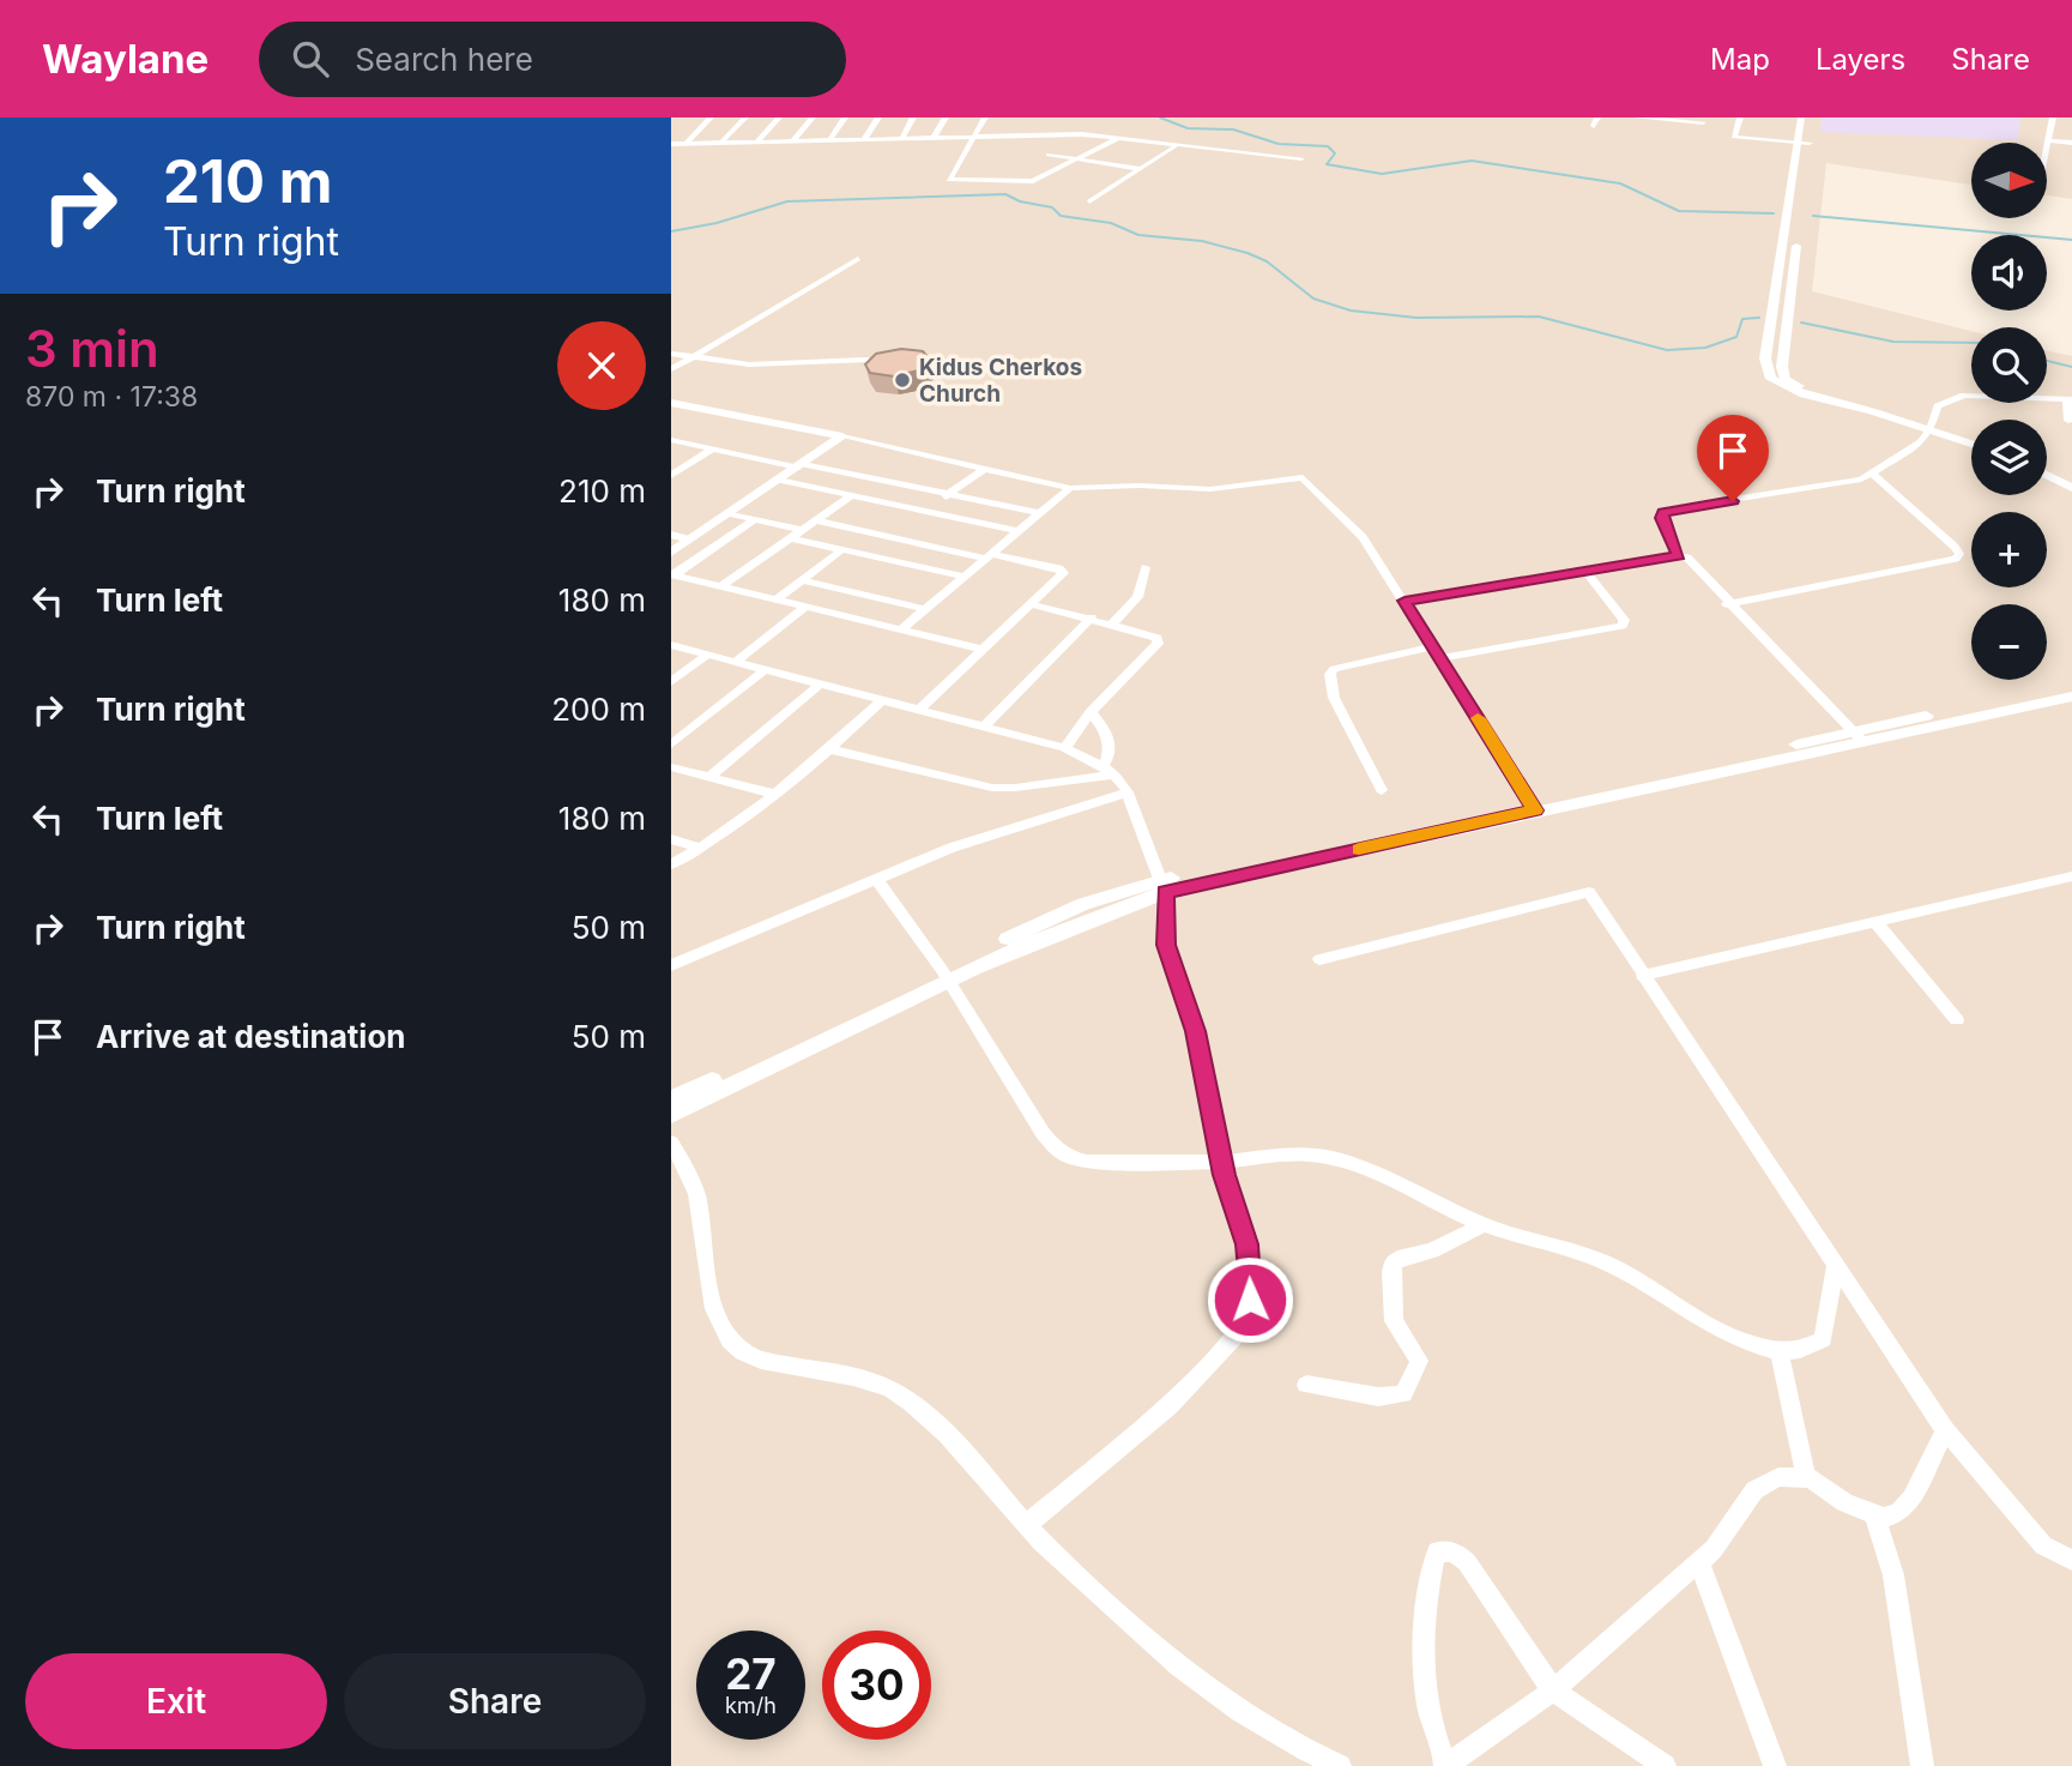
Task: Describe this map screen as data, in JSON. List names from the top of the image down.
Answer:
{
  "places": ["Kidus Cherkos Church"],
  "north": "right",
  "page": {
    "header": "Waylane",
    "search": "Search here",
    "nav": ["Map", "Layers", "Share"],
    "turn": ["210 m", "Turn right"],
    "map_buttons": ["+", "−"],
    "heading": ["3 min", "870 m · 17:38"],
    "list": [
      {
        "name": "Turn right",
        "value": "210 m"
      },
      {
        "name": "Turn left",
        "value": "180 m"
      },
      {
        "name": "Turn right",
        "value": "200 m"
      },
      {
        "name": "Turn left",
        "value": "180 m"
      },
      {
        "name": "Turn right",
        "value": "50 m"
      },
      {
        "name": "Arrive at destination",
        "value": "50 m"
      }
    ],
    "speed": "27 km/h",
    "limit": "30",
    "buttons": ["Exit", "Share"]
  }
}
